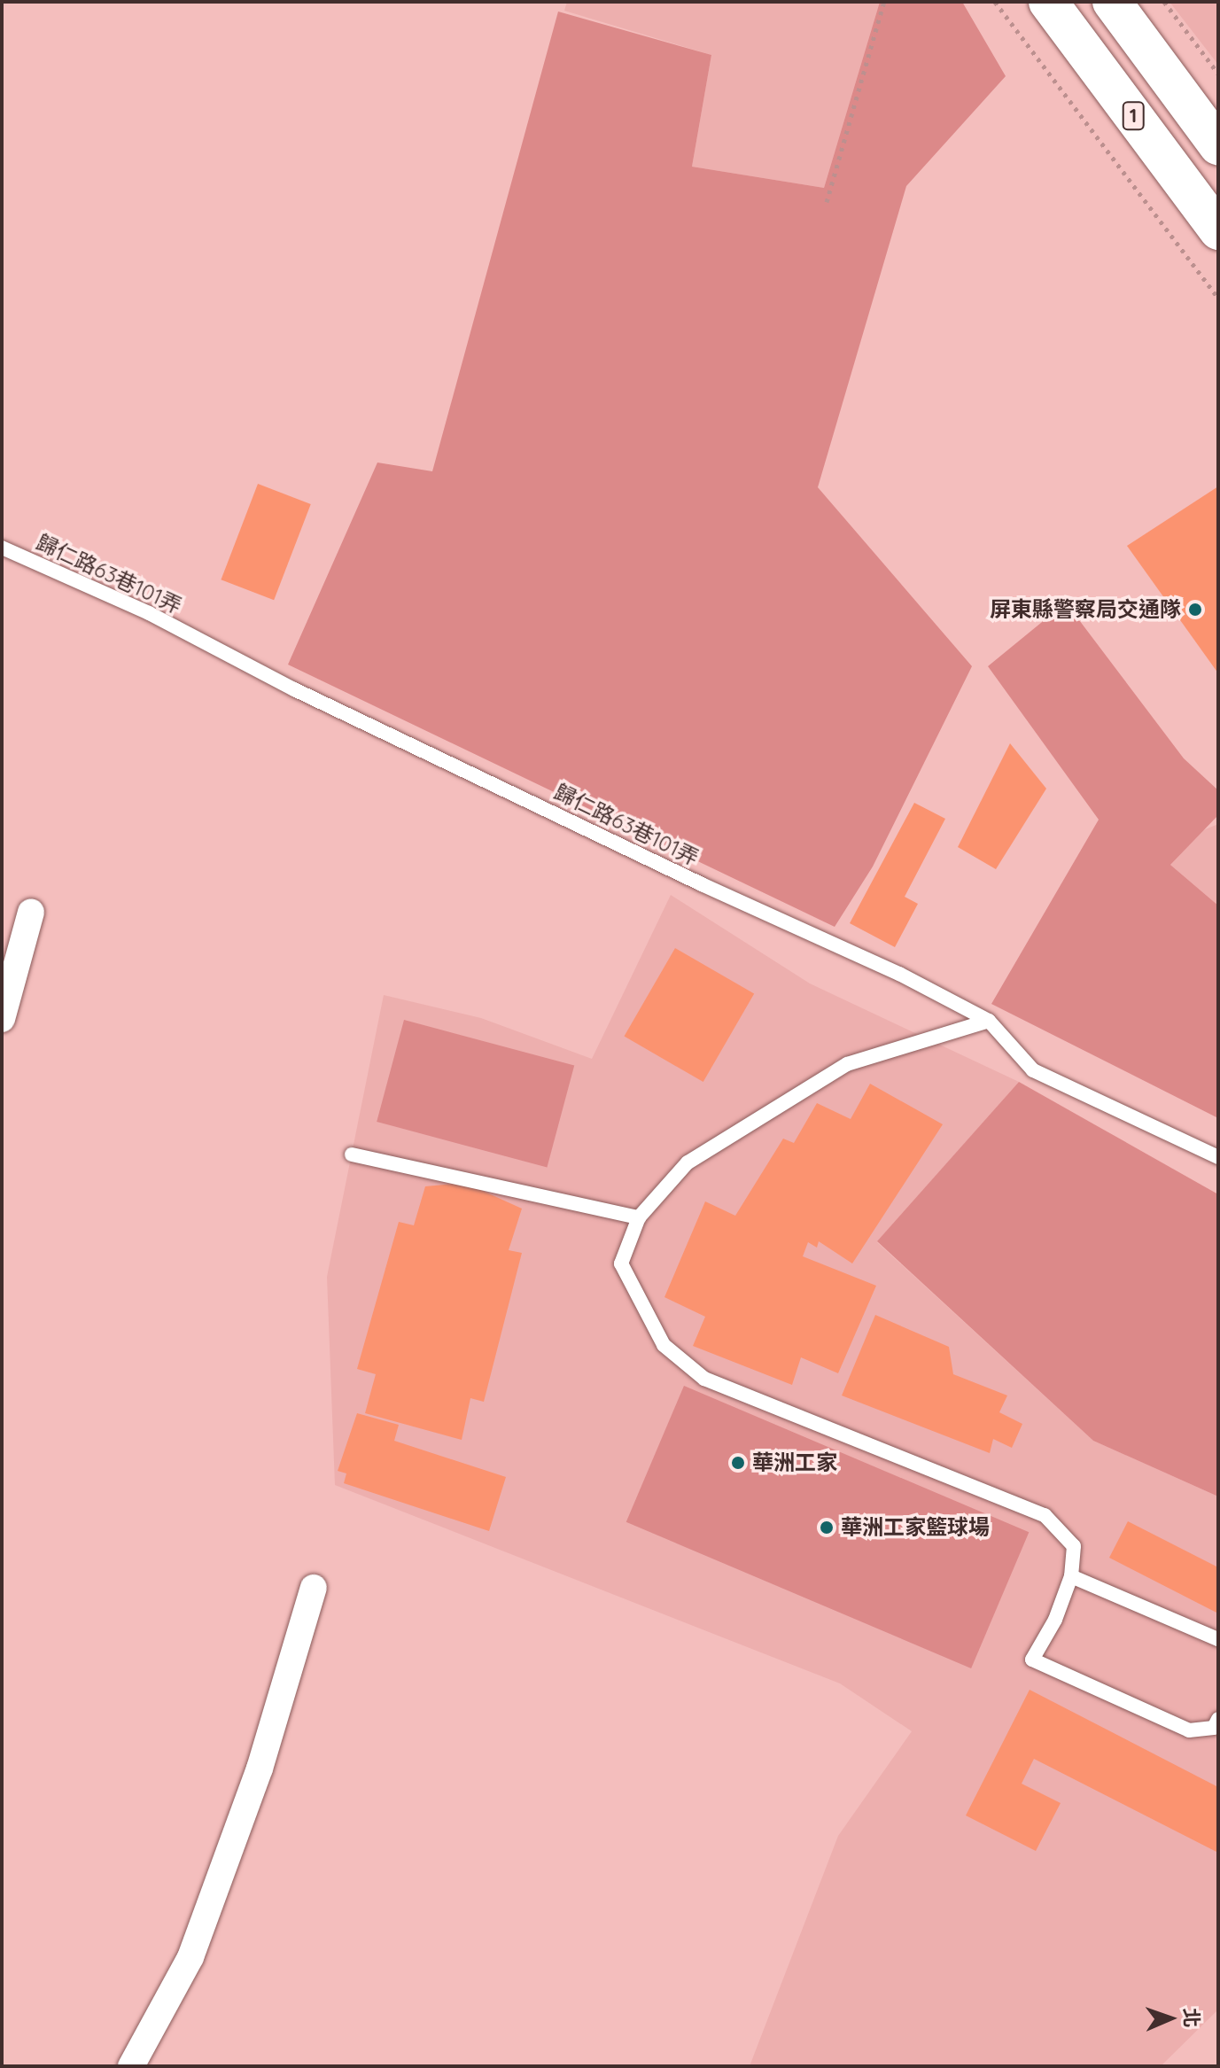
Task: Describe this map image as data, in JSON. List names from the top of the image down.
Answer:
{
  "streets": {
    "main road": ["1"],
    "lane": ["歸仁路63巷101弄"]
  },
  "places": ["屏東縣警察局交通隊", "華洲工家", "華洲工家籃球場"],
  "north": "right"
}
